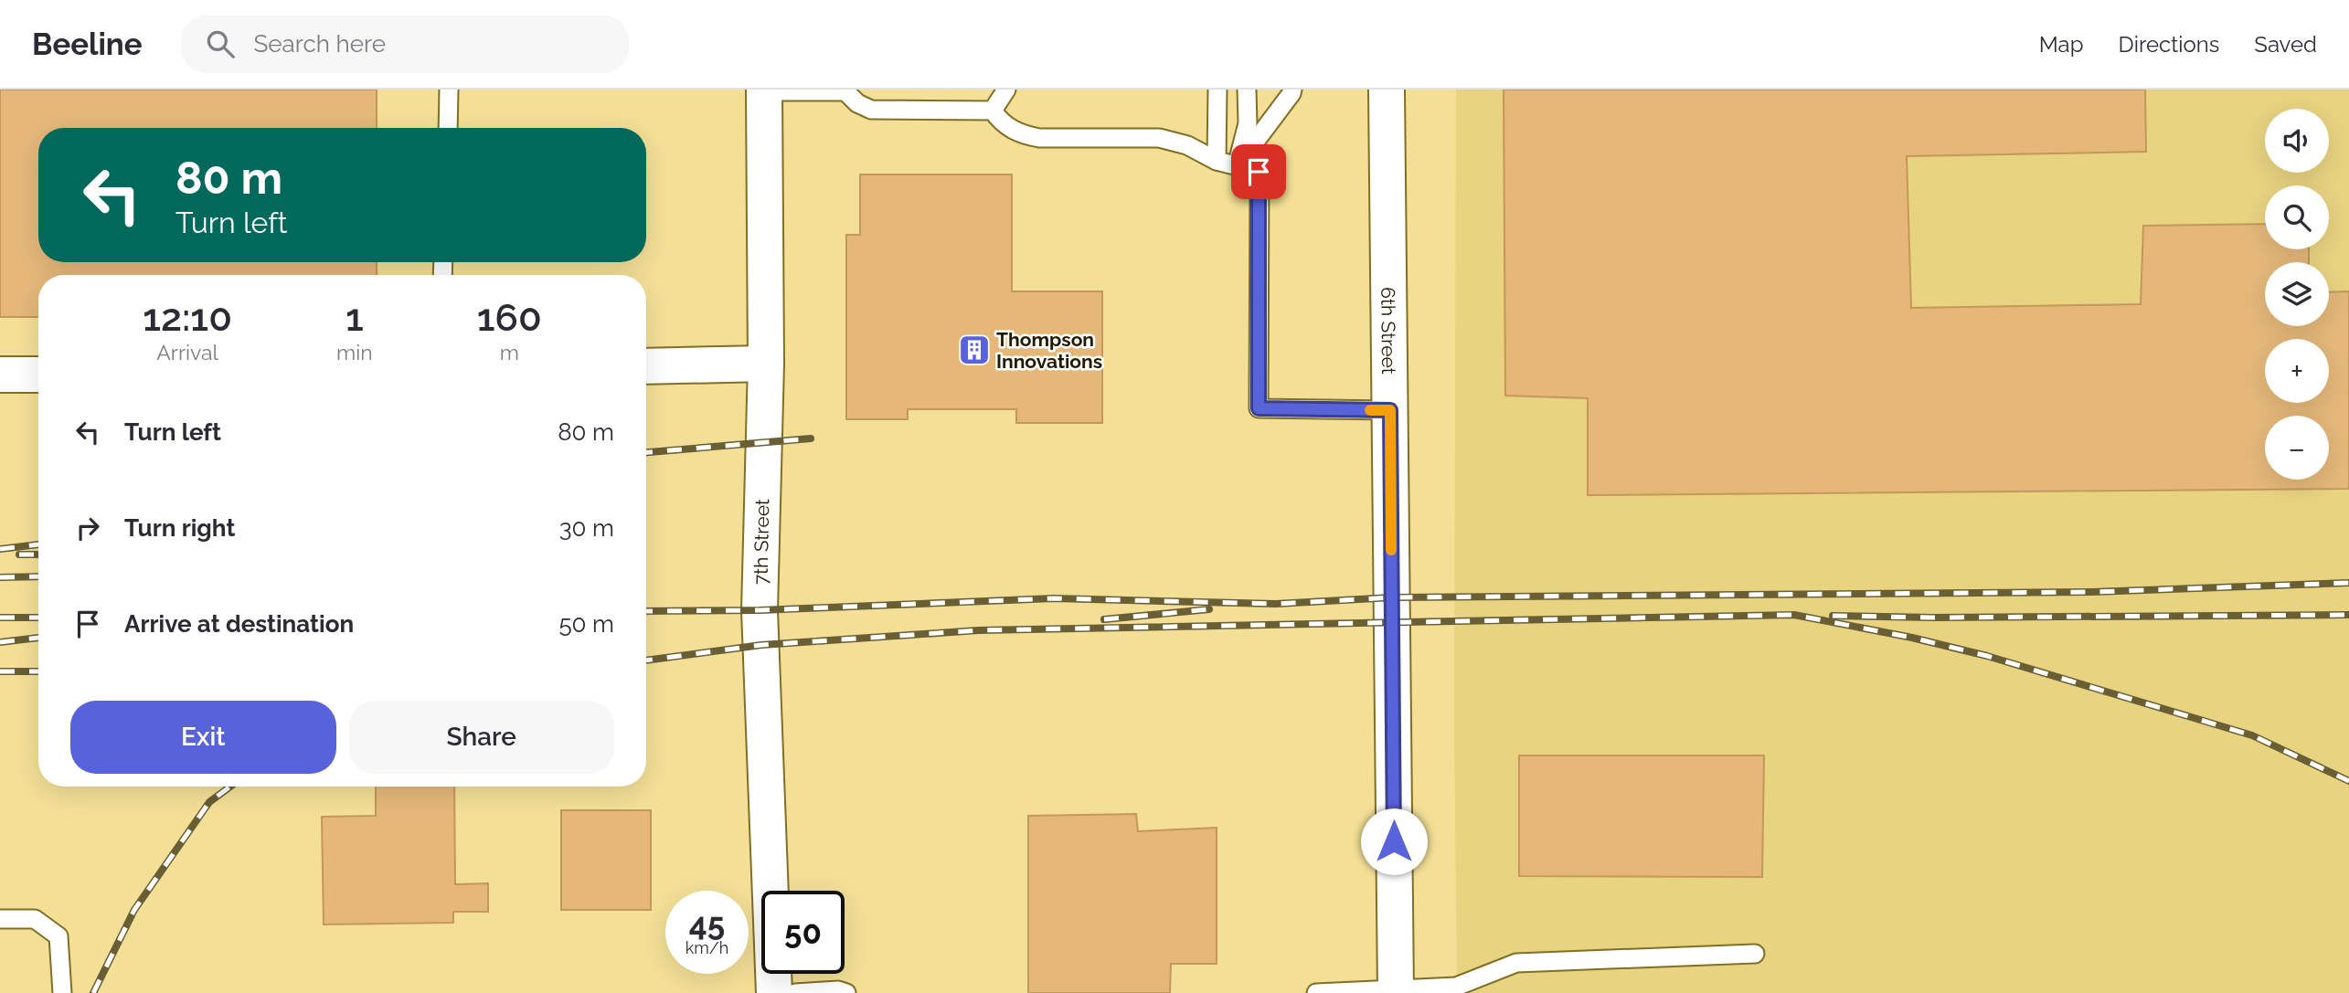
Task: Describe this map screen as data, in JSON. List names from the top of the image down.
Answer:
{
  "streets": {
    "street": ["6th Street", "7th Street"]
  },
  "places": {
    "building": ["Thompson Innovations"]
  },
  "page": {
    "header": "Beeline",
    "search": "Search here",
    "nav": ["Map", "Directions", "Saved"],
    "map_buttons": ["+", "−"],
    "turn": ["80 m", "Turn left"],
    "eta": [
      "12:10",
      "Arrival",
      "1",
      "min",
      "160",
      "m"
    ],
    "list": [
      {
        "name": "Turn left",
        "value": "80 m"
      },
      {
        "name": "Turn right",
        "value": "30 m"
      },
      {
        "name": "Arrive at destination",
        "value": "50 m"
      }
    ],
    "buttons": ["Exit", "Share"],
    "speed": "45 km/h",
    "limit": "50"
  }
}
